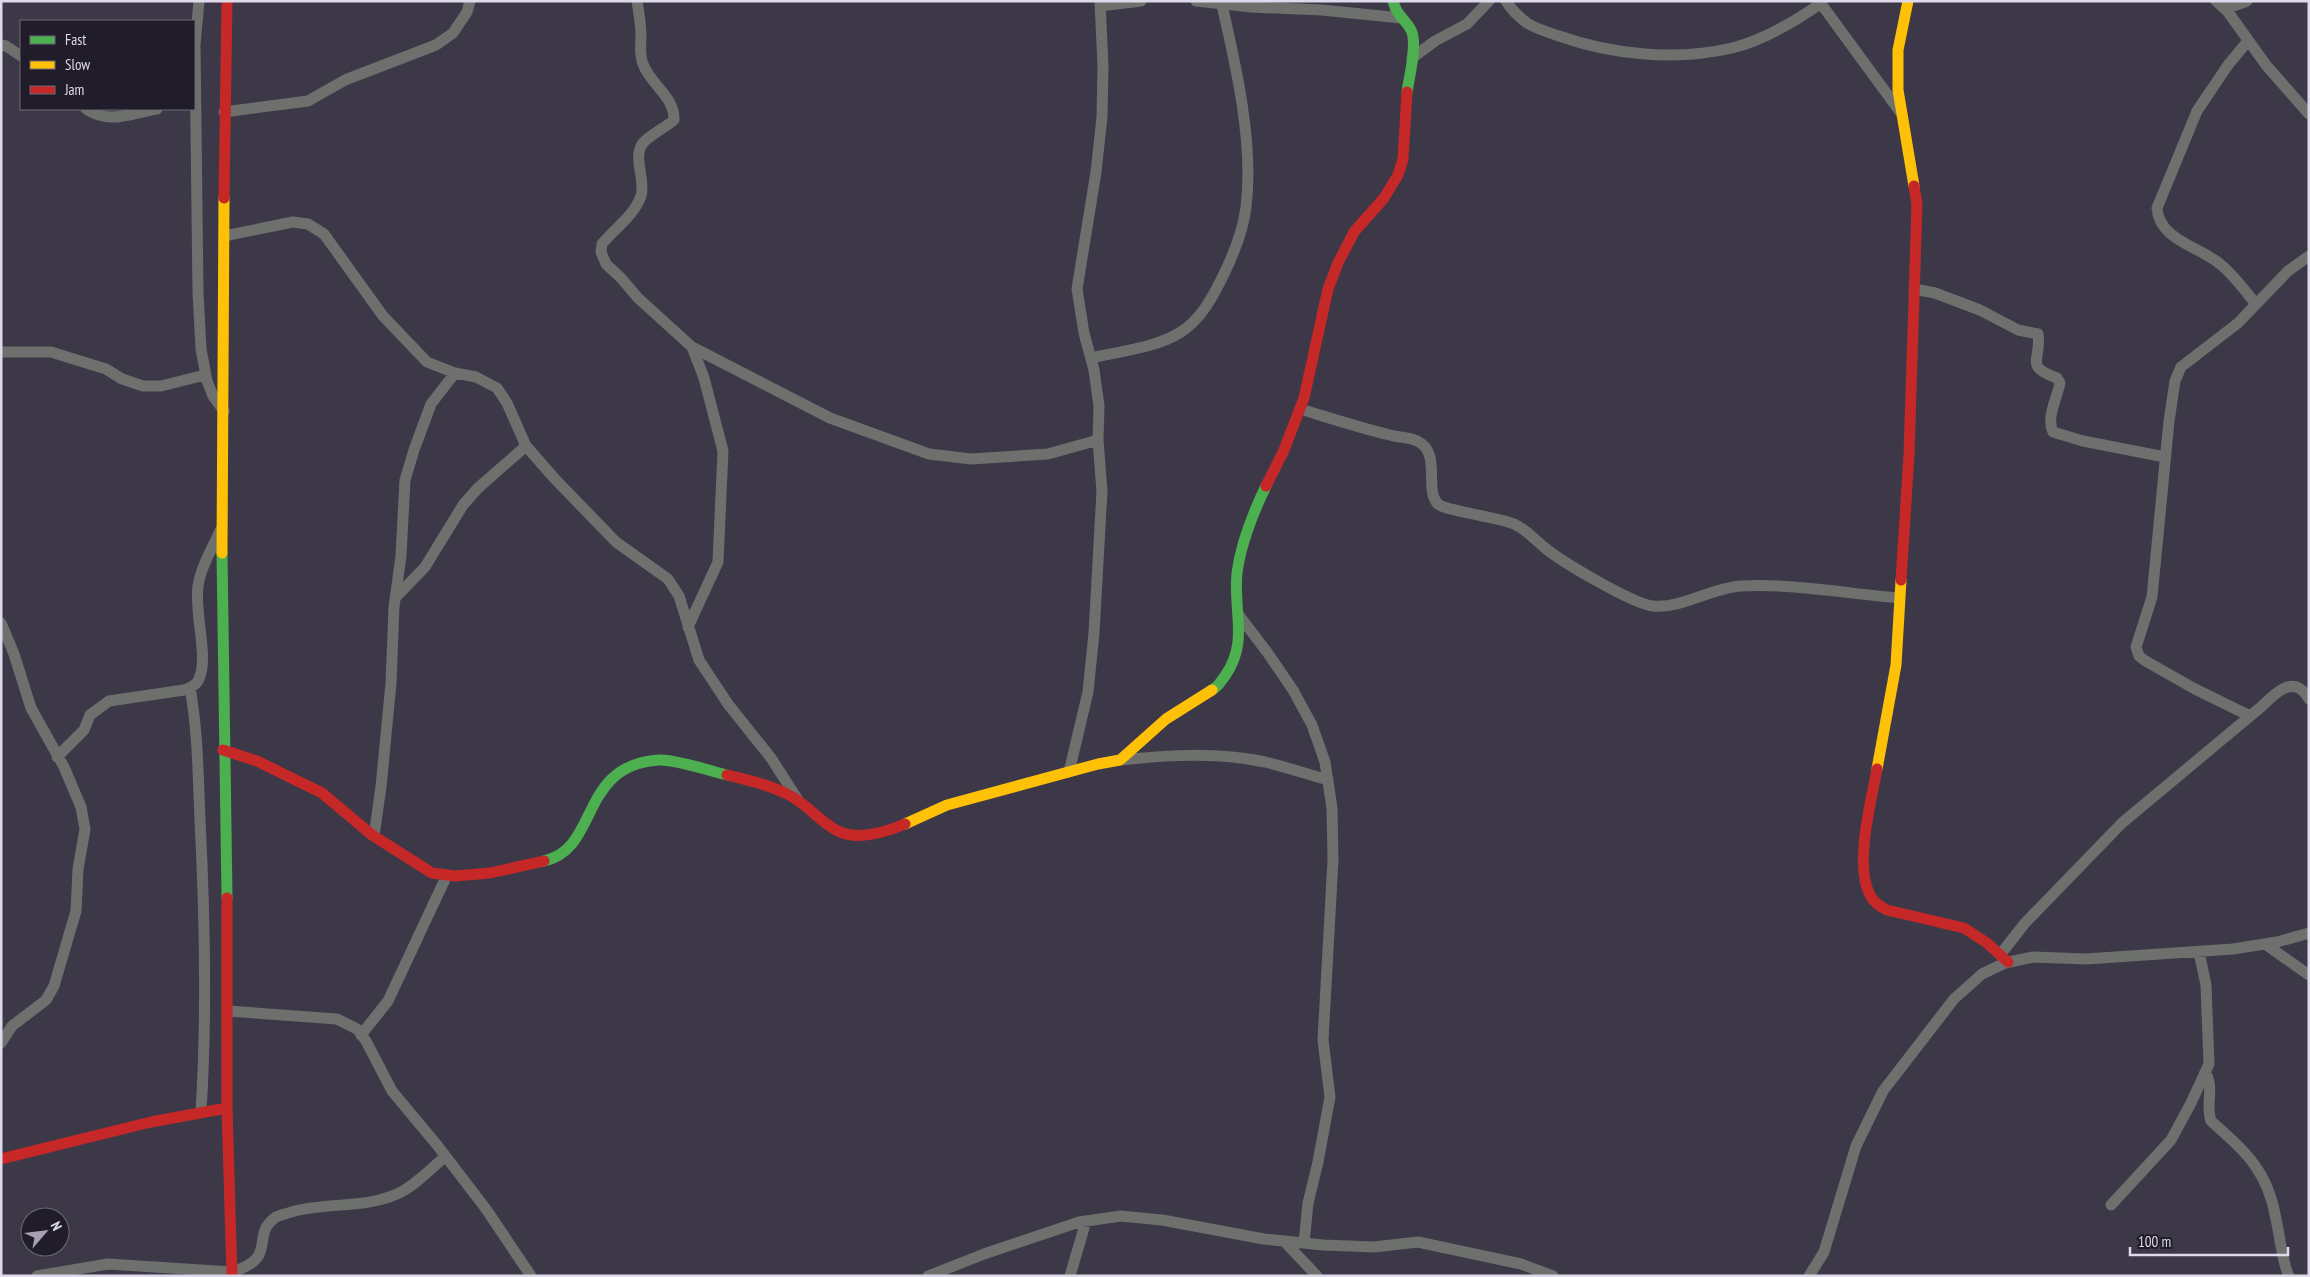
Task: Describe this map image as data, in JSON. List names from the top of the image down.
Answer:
{
  "legend": ["Fast", "Slow", "Jam"],
  "scale_bar": "100 m",
  "north": "top right"
}
